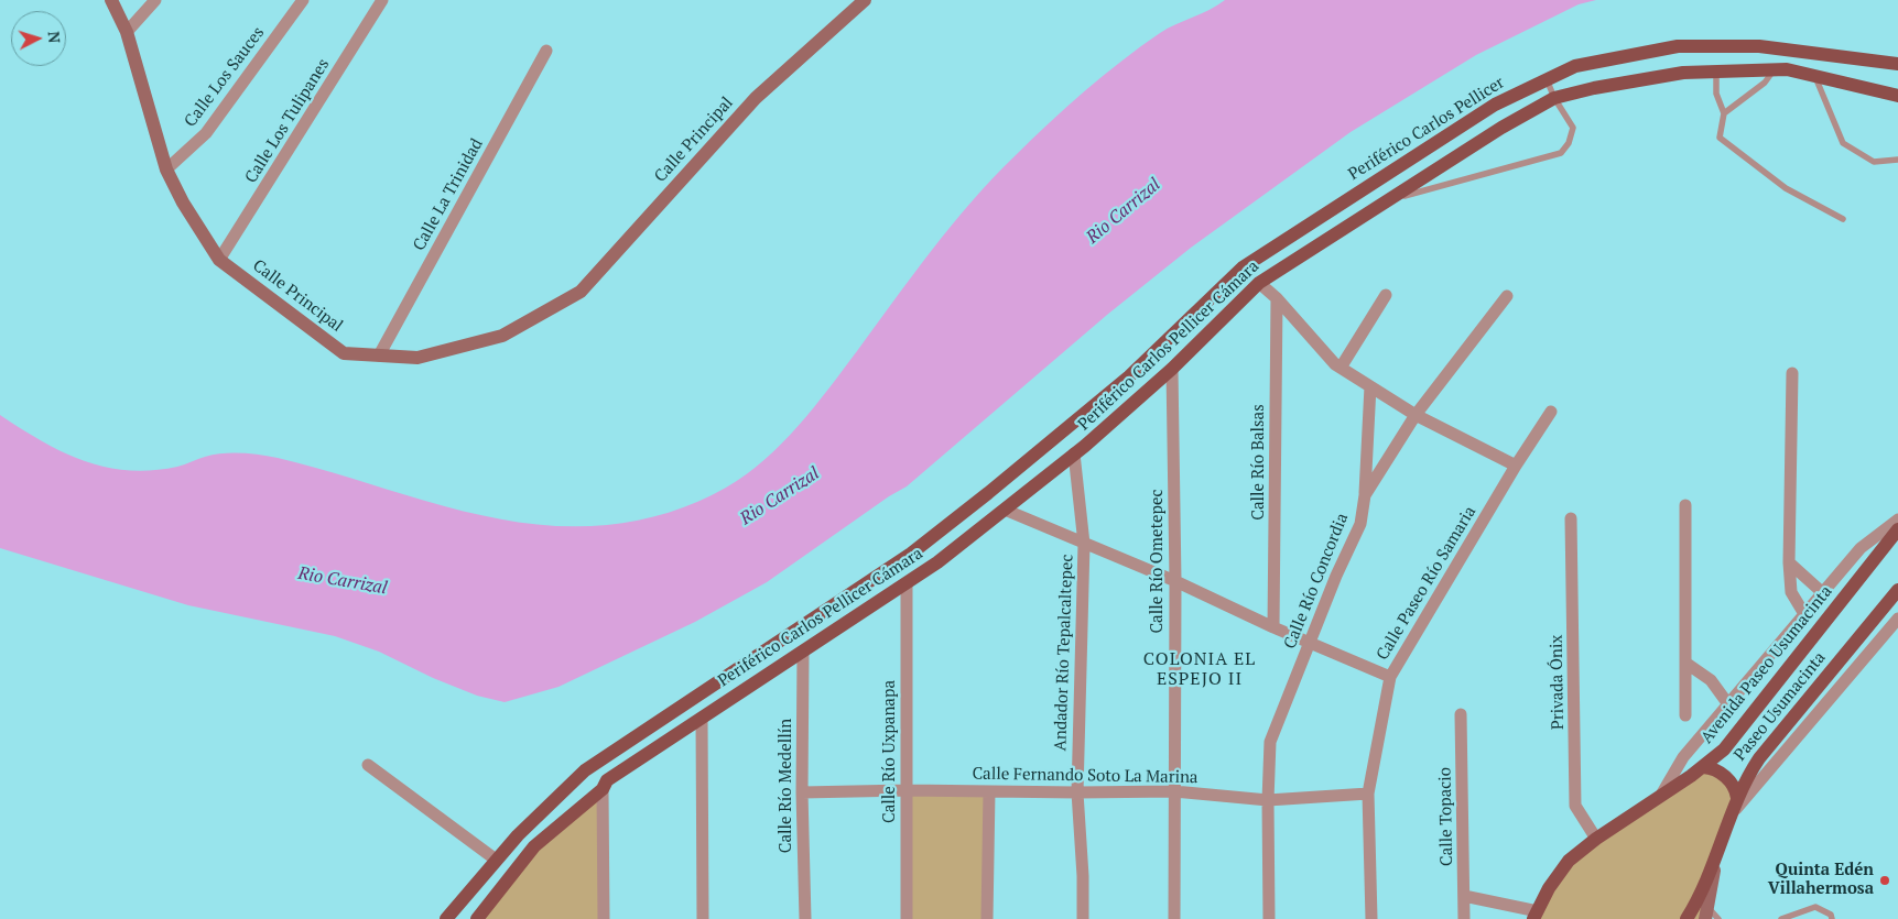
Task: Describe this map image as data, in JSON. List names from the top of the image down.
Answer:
{
  "streets": {
    "main road": [
      "Periférico Carlos Pellicer",
      "Calle Principal",
      "Periférico Carlos Pellicer Cámara",
      "Avenida Paseo Usumacinta",
      "Paseo Usumacinta"
    ],
    "street": [
      "Calle Los Sauces",
      "Calle Los Tulipanes",
      "Calle La Trinidad",
      "Calle Río Balsas",
      "Calle Río Ometepec",
      "Calle Río Concordia",
      "Calle Paseo Río Samaria",
      "Andador Río Tepalcaltepec",
      "Privada Ónix",
      "Calle Río Uxpanapa",
      "Calle Fernando Soto La Marina",
      "Calle Río Medellín",
      "Calle Topacio"
    ]
  },
  "crossings": [
    ["Calle Los Sauces", "Calle Principal"],
    ["Calle Los Tulipanes", "Calle Principal"],
    ["Periférico Carlos Pellicer", "Periférico Carlos Pellicer Cámara"],
    ["Calle Principal", "Calle La Trinidad"],
    ["Periférico Carlos Pellicer Cámara", "Calle Río Ometepec"],
    ["Periférico Carlos Pellicer Cámara", "Andador Río Tepalcaltepec"],
    ["Periférico Carlos Pellicer Cámara", "Calle Río Uxpanapa"],
    ["Periférico Carlos Pellicer Cámara", "Calle Río Medellín"],
    ["Calle Río Ometepec", "Calle Fernando Soto La Marina"],
    ["Calle Río Concordia", "Calle Fernando Soto La Marina"],
    ["Calle Paseo Río Samaria", "Calle Fernando Soto La Marina"],
    ["Andador Río Tepalcaltepec", "Calle Fernando Soto La Marina"],
    ["Avenida Paseo Usumacinta", "Privada Ónix"],
    ["Calle Río Uxpanapa", "Calle Fernando Soto La Marina"],
    ["Calle Fernando Soto La Marina", "Calle Río Medellín"]
  ],
  "districts": ["COLONIA EL ESPEJO II"],
  "water": ["Rio Carrizal"],
  "places": ["Quinta Edén Villahermosa"],
  "north": "right"
}
